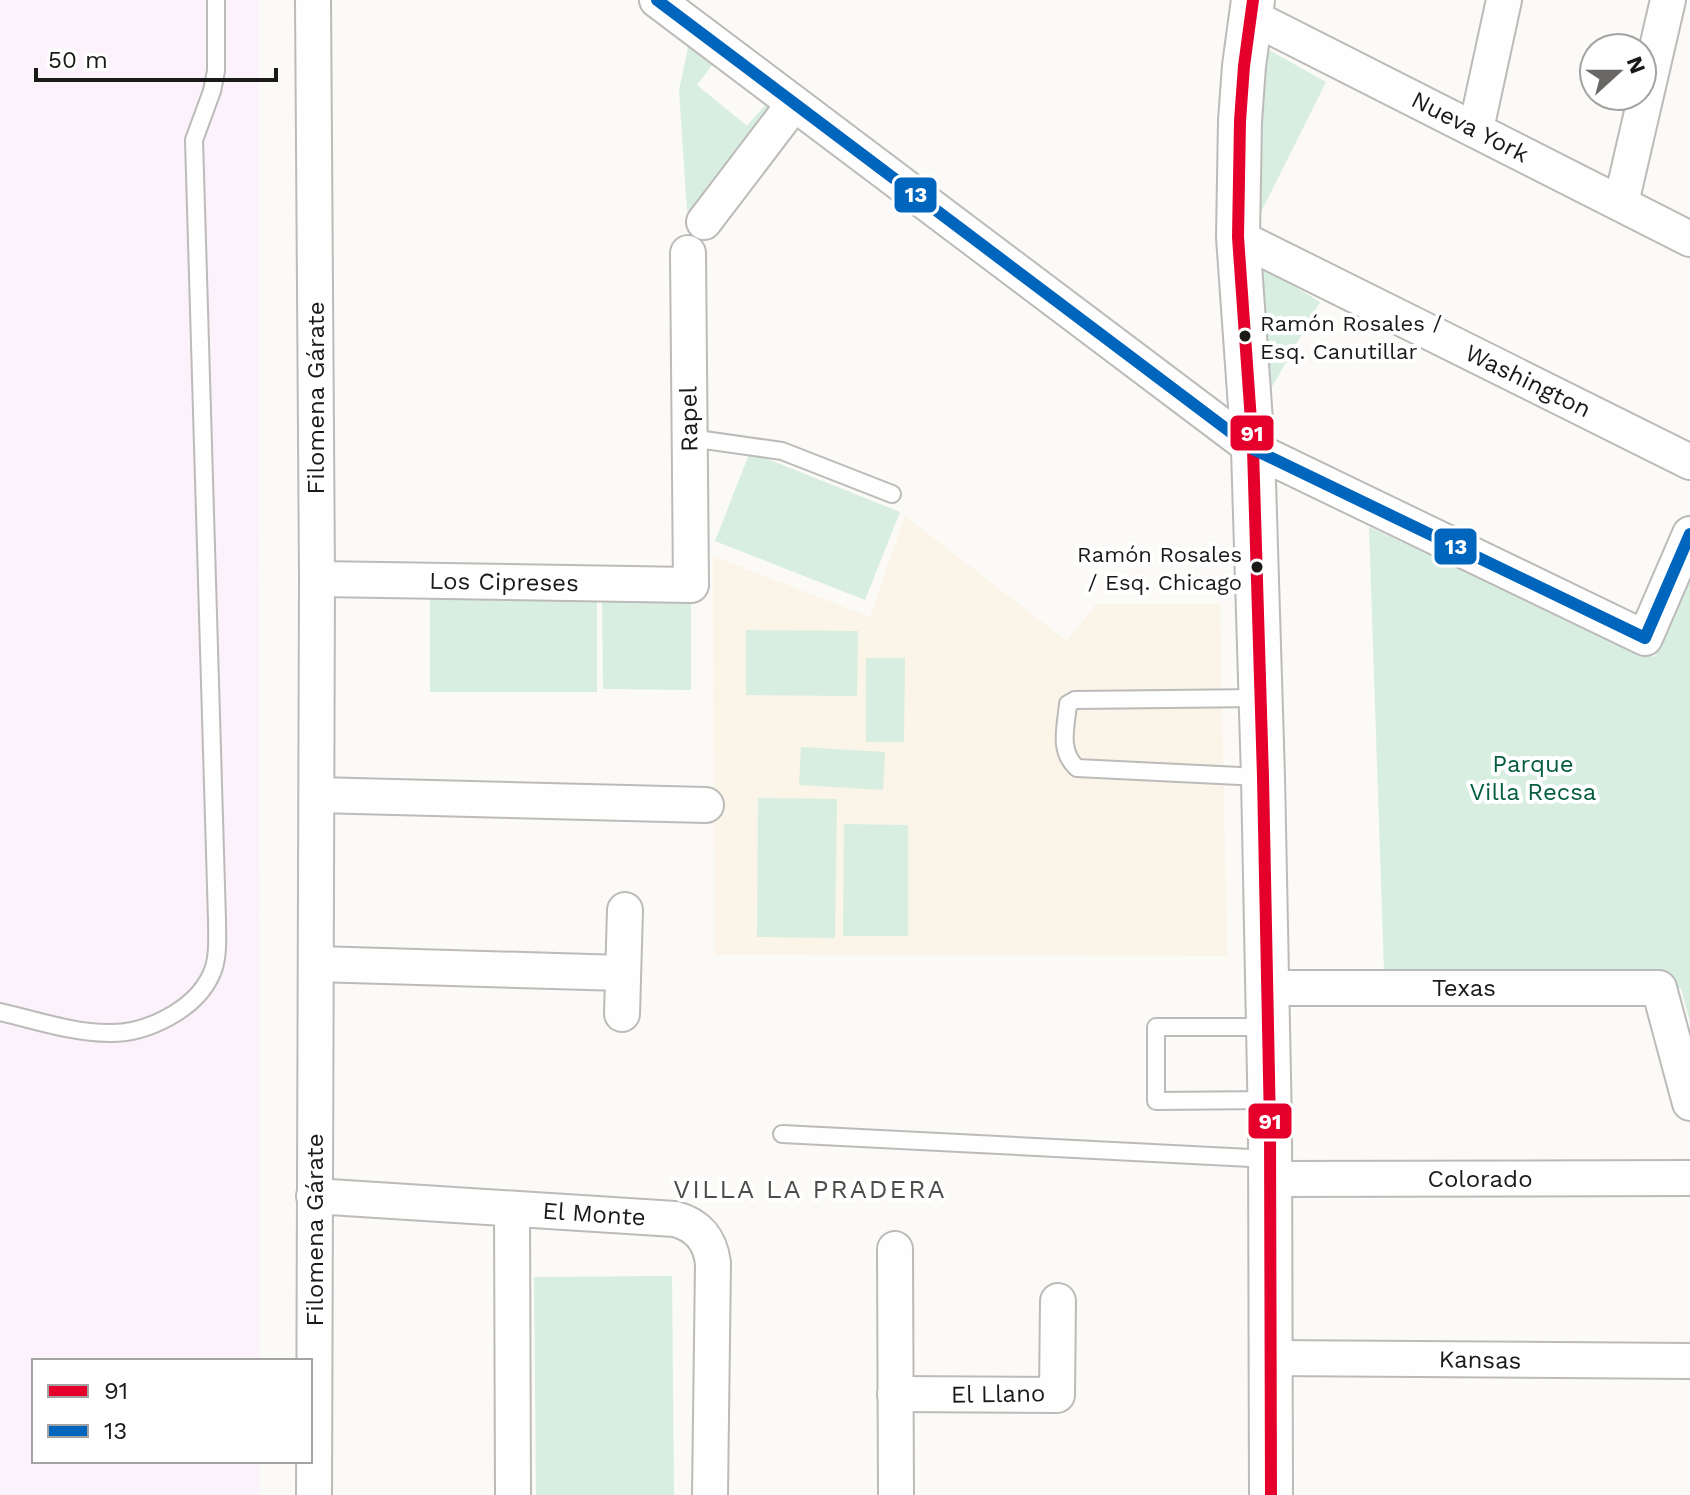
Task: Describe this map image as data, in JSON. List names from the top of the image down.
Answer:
{
  "streets": {
    "street": [
      "Nueva York",
      "Washington",
      "Filomena Gárate",
      "Rapel",
      "Los Cipreses",
      "Texas",
      "Colorado",
      "El Monte",
      "Kansas",
      "El Llano"
    ]
  },
  "crossings": [
    ["Filomena Gárate", "Los Cipreses"],
    ["Filomena Gárate", "El Monte"],
    ["Rapel", "Los Cipreses"]
  ],
  "districts": ["VILLA LA PRADERA"],
  "parks": ["Parque Villa Recsa"],
  "places": ["Ramón Rosales / Esq. Canutillar", "Ramón Rosales / Esq. Chicago"],
  "lines": ["transit line 91", "transit line 13"],
  "legend": ["91", "13"],
  "scale_bar": "50 m",
  "north": "right"
}
